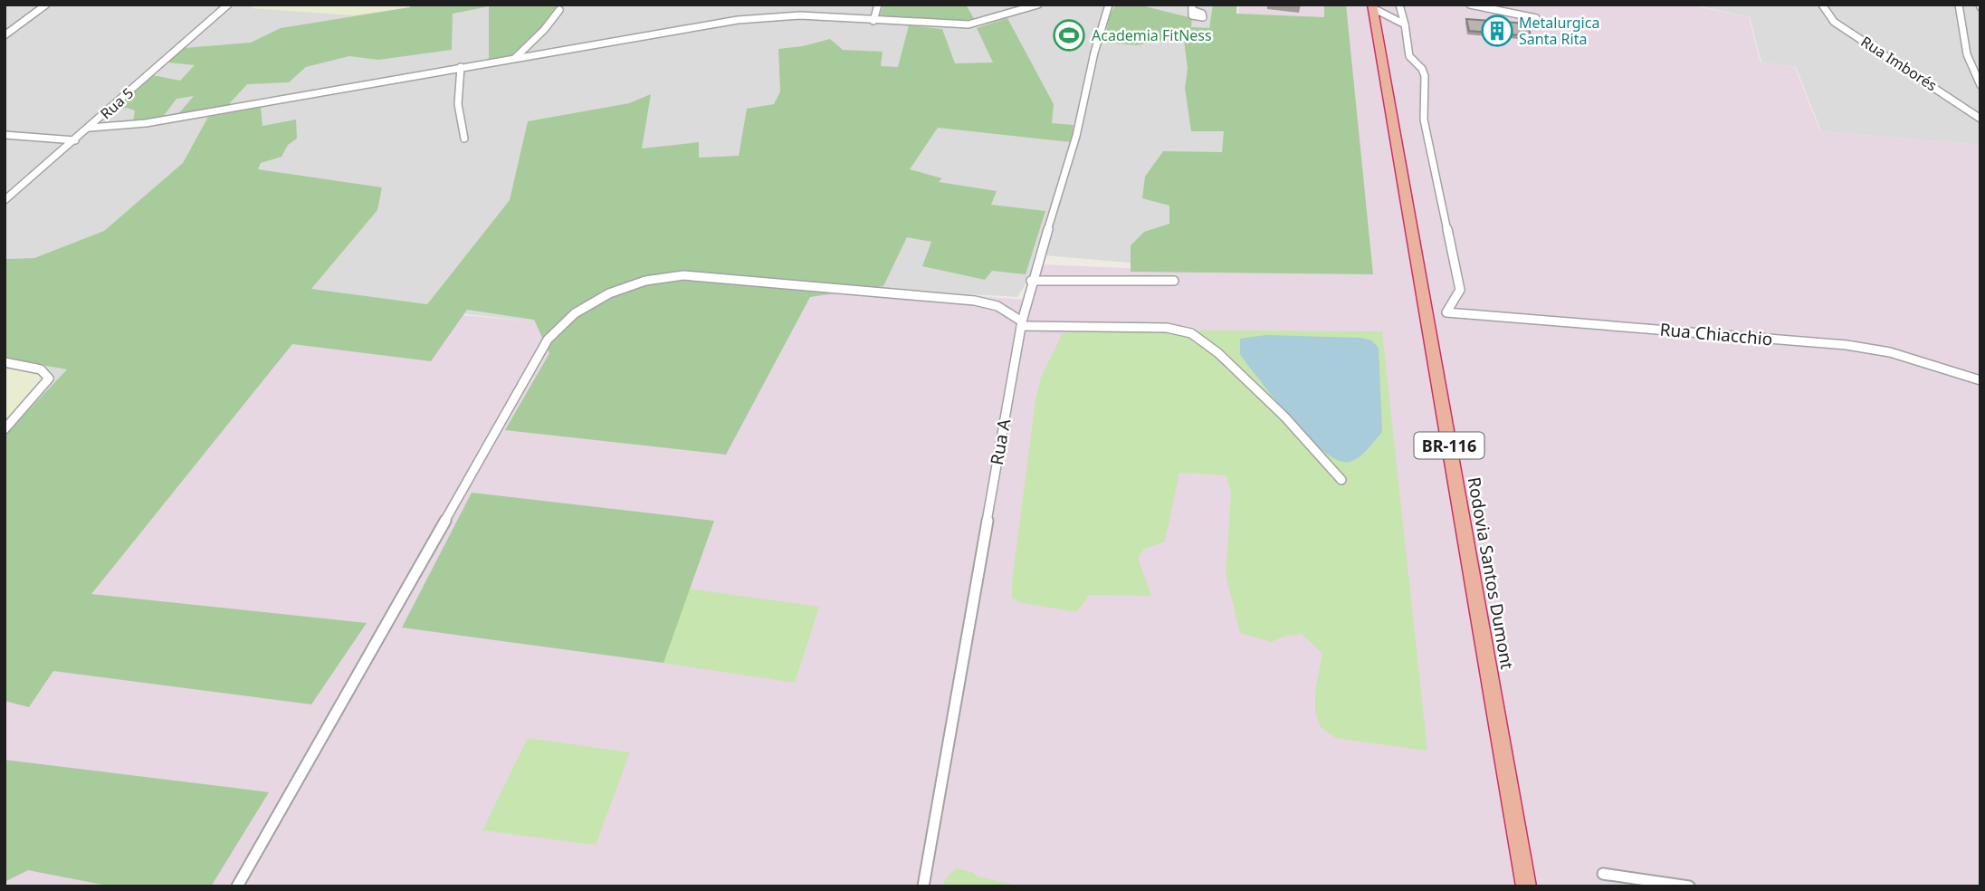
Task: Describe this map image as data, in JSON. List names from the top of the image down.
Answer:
{
  "streets": {
    "highway": ["BR-116", "Rodovia Santos Dumont"],
    "street": [
      "Rua Imborés",
      "Rua 5",
      "Rua Chiacchio",
      "Rua A"
    ]
  },
  "places": {
    "building": ["Metalurgica Santa Rita"],
    "sports": ["Academia FitNess"]
  }
}
